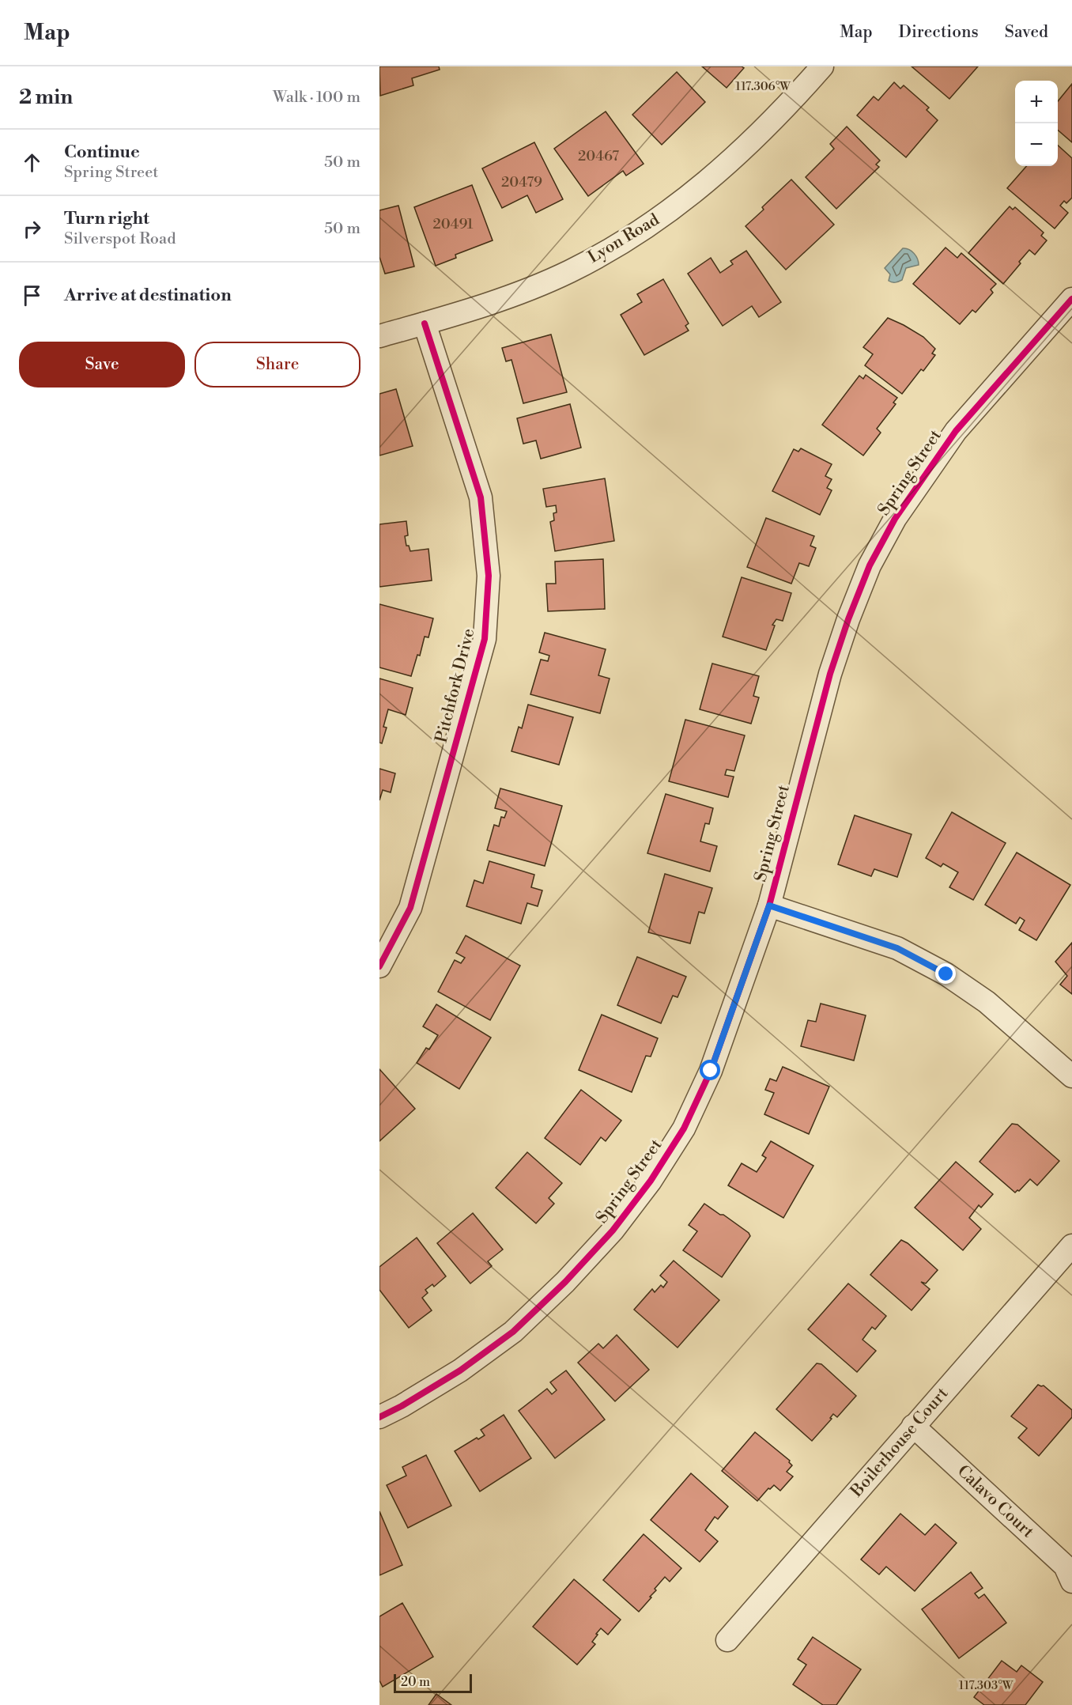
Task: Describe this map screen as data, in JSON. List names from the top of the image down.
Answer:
{
  "streets": {
    "street": [
      "Lyon Road",
      "Spring Street",
      "Pitchfork Drive",
      "Boilerhouse Court",
      "Calavo Court"
    ]
  },
  "crossings": [
    ["Lyon Road", "Pitchfork Drive"],
    ["Boilerhouse Court", "Calavo Court"]
  ],
  "house_numbers": ["20467", "20479", "20491"],
  "scale_bar": "20 m",
  "page": {
    "header": "Map",
    "nav": ["Map", "Directions", "Saved"],
    "heading": ["2 min", "Walk · 100 m"],
    "map_buttons": ["+", "−"],
    "list": [
      ["Continue", "Spring Street", "50 m"],
      ["Turn right", "Silverspot Road", "50 m"],
      "Arrive at destination"
    ],
    "buttons": ["Save", "Share"],
    "scale": "20 m"
  },
  "coordinates": ["117.306°W", "117.303°W"]
}
